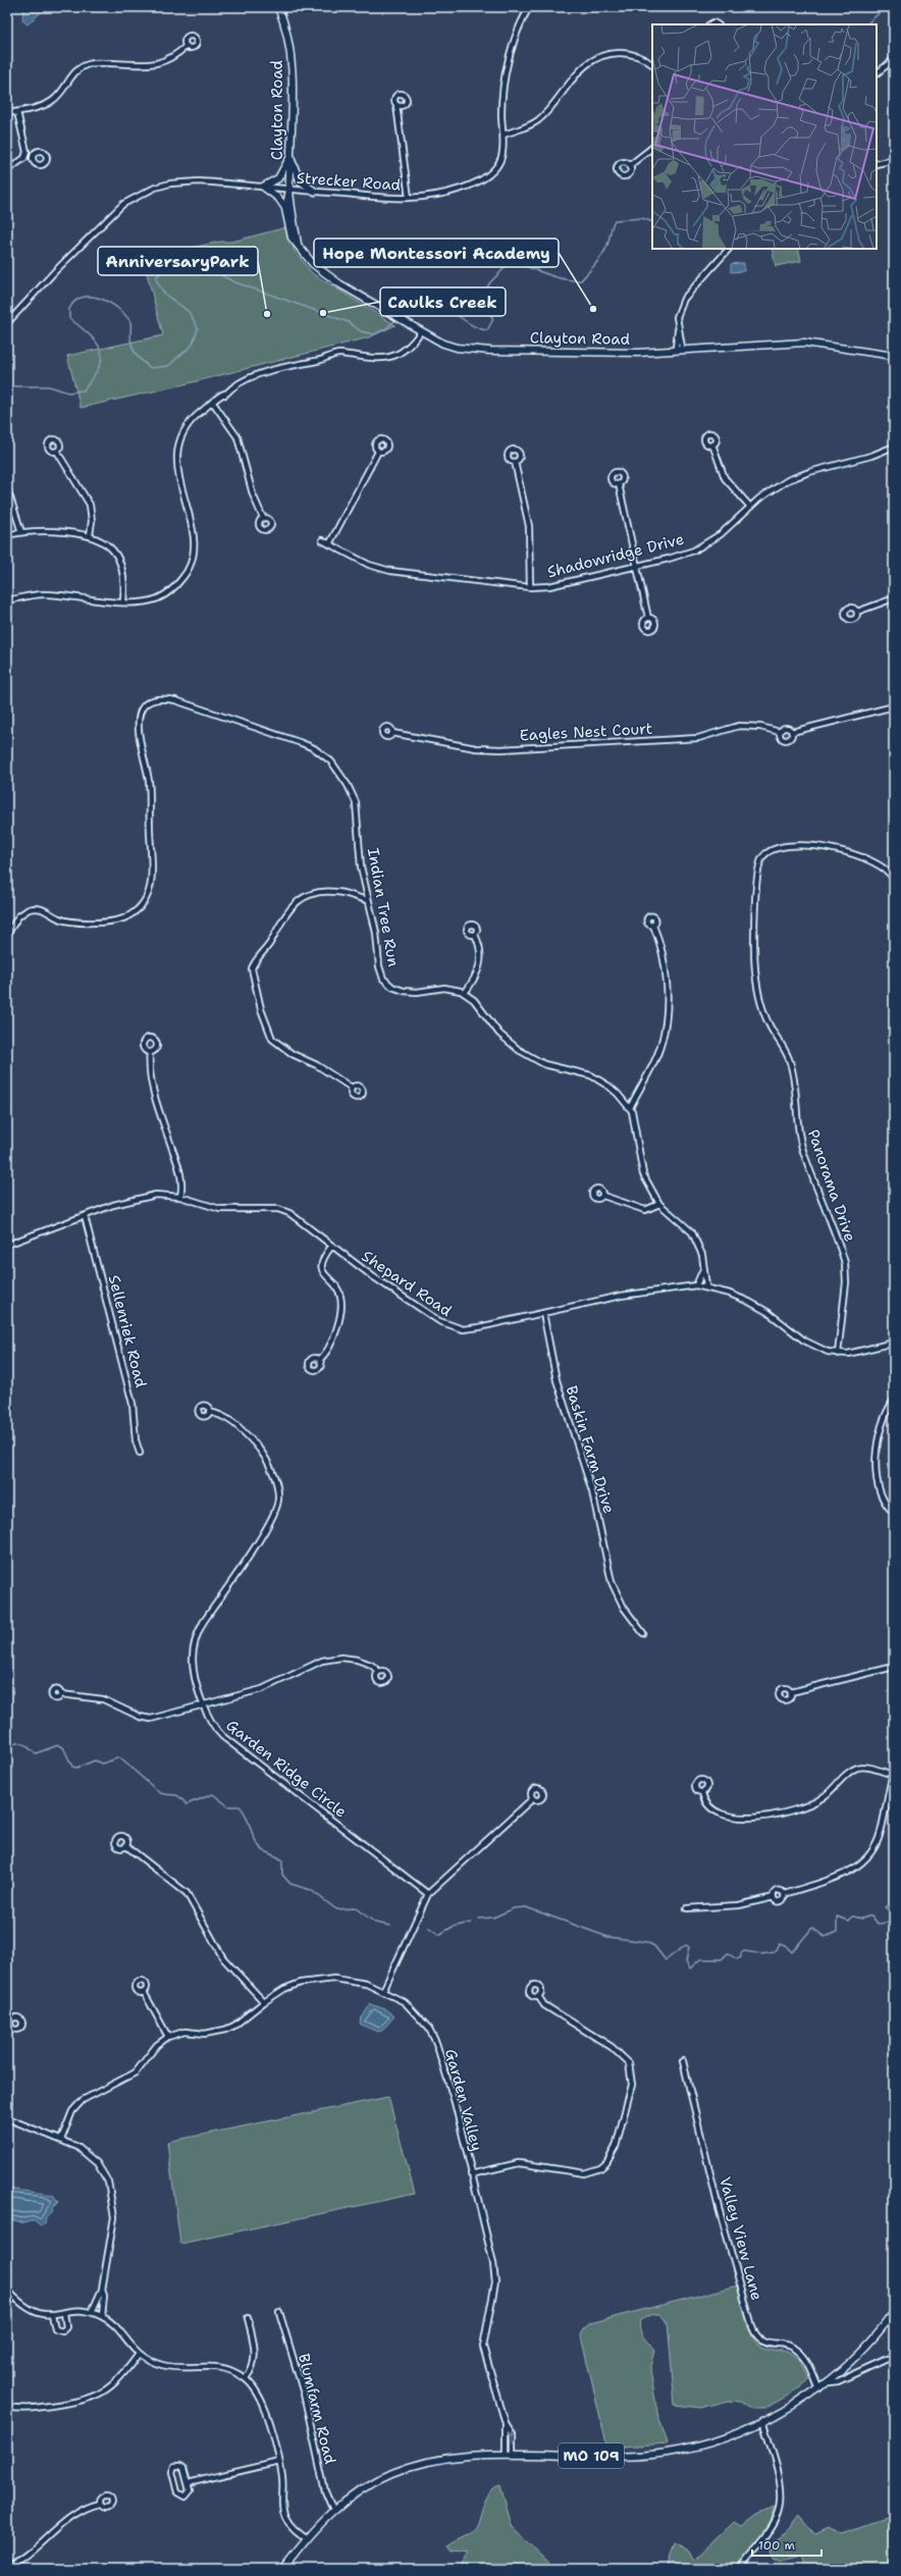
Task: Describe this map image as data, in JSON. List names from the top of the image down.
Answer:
{
  "streets": {
    "main road": ["Clayton Road", "MO 109"],
    "street": [
      "Strecker Road",
      "Shadowridge Drive",
      "Eagles Nest Court",
      "Indian Tree Run",
      "Panorama Drive",
      "Shepard Road",
      "Sellenriek Road",
      "Baskin Farm Drive",
      "Garden Ridge Circle",
      "Garden Valley",
      "Valley View Lane",
      "Blumfarm Road"
    ]
  },
  "crossings": [
    ["Clayton Road", "Strecker Road"],
    ["Panorama Drive", "Shepard Road"],
    ["Shepard Road", "Sellenriek Road"],
    ["Shepard Road", "Baskin Farm Drive"],
    ["Garden Valley", "MO 109"],
    ["Valley View Lane", "MO 109"],
    ["Blumfarm Road", "MO 109"]
  ],
  "places": ["Hope Montessori Academy", "Caulks Creek", "AnniversaryPark"],
  "scale_bar": "100 m"
}
